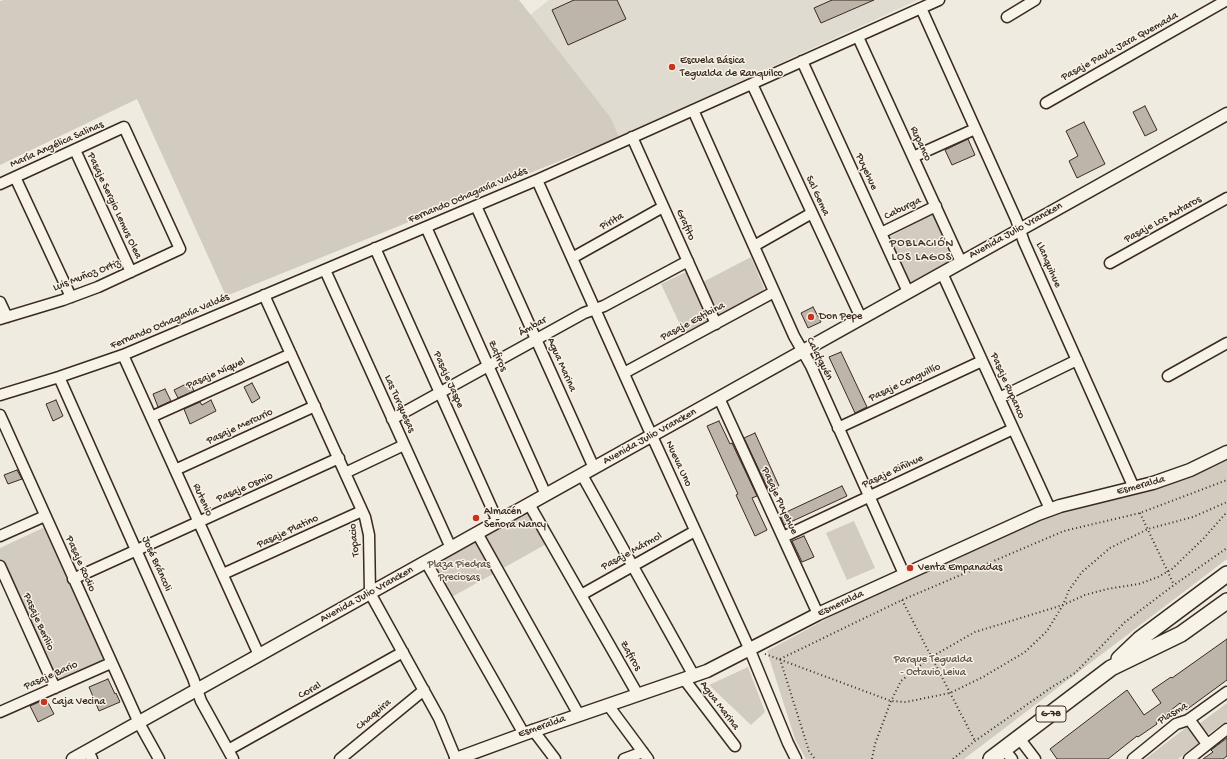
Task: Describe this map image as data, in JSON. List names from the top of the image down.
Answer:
{
  "streets": {
    "main road": ["G-78"],
    "street": [
      "Pasaje Paula Jara Quemada",
      "Rupanco",
      "María Angélica Salinas",
      "Puyehue",
      "Fernando Ochagavía Valdés",
      "Sal Gema",
      "Pasaje Sergio Lemus Olea",
      "Caburga",
      "Pasaje Los Autaros",
      "Pirita",
      "Grafito",
      "Avenida Julio Vrancken",
      "Llanquihue",
      "Luis Muñoz Ortiz",
      "Pasaje Estibina",
      "Ámbar",
      "Zafiros",
      "Calafquén",
      "Agua Marina",
      "Pasaje Níquel",
      "Pasaje Jaspe",
      "Pasaje Conguillío",
      "Pasaje Rupanco",
      "Las Turquesas",
      "Pasaje Mercurio",
      "Nueva Uno",
      "Pasaje Riñihue",
      "Esmeralda",
      "Pasaje Osmio",
      "Rutenio",
      "Pasaje Puyehue",
      "Pasaje Platino",
      "Topacio",
      "Pasaje Mármol",
      "Pasaje Rodio",
      "José Bráncoli",
      "Pasaje Berilio",
      "Pasaje Bario",
      "Coral",
      "Plasma",
      "Chaquira"
    ]
  },
  "crossings": [
    ["Rupanco", "Fernando Ochagavía Valdés"],
    ["Rupanco", "Caburga"],
    ["Rupanco", "Avenida Julio Vrancken"],
    ["María Angélica Salinas", "Pasaje Sergio Lemus Olea"],
    ["María Angélica Salinas", "Luis Muñoz Ortiz"],
    ["Puyehue", "Fernando Ochagavía Valdés"],
    ["Puyehue", "Caburga"],
    ["Puyehue", "Avenida Julio Vrancken"],
    ["Fernando Ochagavía Valdés", "Sal Gema"],
    ["Fernando Ochagavía Valdés", "Grafito"],
    ["Fernando Ochagavía Valdés", "Llanquihue"],
    ["Fernando Ochagavía Valdés", "Zafiros"],
    ["Fernando Ochagavía Valdés", "Calafquén"],
    ["Fernando Ochagavía Valdés", "Agua Marina"],
    ["Fernando Ochagavía Valdés", "Pasaje Jaspe"],
    ["Fernando Ochagavía Valdés", "Las Turquesas"],
    ["Fernando Ochagavía Valdés", "Nueva Uno"],
    ["Fernando Ochagavía Valdés", "Rutenio"],
    ["Fernando Ochagavía Valdés", "Topacio"],
    ["Fernando Ochagavía Valdés", "José Bráncoli"],
    ["Sal Gema", "Avenida Julio Vrancken"],
    ["Pasaje Sergio Lemus Olea", "Luis Muñoz Ortiz"],
    ["Pirita", "Grafito"],
    ["Pirita", "Nueva Uno"],
    ["Grafito", "Pasaje Estibina"],
    ["Grafito", "Ámbar"],
    ["Avenida Julio Vrancken", "Llanquihue"],
    ["Avenida Julio Vrancken", "Zafiros"],
    ["Avenida Julio Vrancken", "Calafquén"],
    ["Avenida Julio Vrancken", "Agua Marina"],
    ["Avenida Julio Vrancken", "Pasaje Jaspe"],
    ["Avenida Julio Vrancken", "Pasaje Rupanco"],
    ["Avenida Julio Vrancken", "Las Turquesas"],
    ["Avenida Julio Vrancken", "Nueva Uno"],
    ["Avenida Julio Vrancken", "Rutenio"],
    ["Avenida Julio Vrancken", "Pasaje Puyehue"],
    ["Avenida Julio Vrancken", "Topacio"],
    ["Avenida Julio Vrancken", "Pasaje Rodio"],
    ["Avenida Julio Vrancken", "José Bráncoli"],
    ["Llanquihue", "Esmeralda"],
    ["Pasaje Estibina", "Calafquén"],
    ["Pasaje Estibina", "Nueva Uno"],
    ["Ámbar", "Zafiros"],
    ["Ámbar", "Agua Marina"],
    ["Ámbar", "Pasaje Jaspe"],
    ["Ámbar", "Las Turquesas"],
    ["Ámbar", "Nueva Uno"],
    ["Zafiros", "Esmeralda"],
    ["Zafiros", "Pasaje Mármol"],
    ["Calafquén", "Pasaje Conguillío"],
    ["Calafquén", "Pasaje Riñihue"],
    ["Calafquén", "Esmeralda"],
    ["Agua Marina", "Esmeralda"],
    ["Agua Marina", "Pasaje Mármol"],
    ["Pasaje Níquel", "Rutenio"],
    ["Pasaje Níquel", "Topacio"],
    ["Pasaje Conguillío", "Pasaje Rupanco"],
    ["Pasaje Rupanco", "Pasaje Riñihue"],
    ["Pasaje Rupanco", "Esmeralda"],
    ["Pasaje Mercurio", "Rutenio"],
    ["Pasaje Mercurio", "Topacio"],
    ["Nueva Uno", "Esmeralda"],
    ["Nueva Uno", "Pasaje Mármol"],
    ["Pasaje Riñihue", "Pasaje Puyehue"],
    ["Esmeralda", "Pasaje Puyehue"],
    ["Esmeralda", "Topacio"],
    ["Pasaje Osmio", "Rutenio"],
    ["Pasaje Osmio", "Topacio"],
    ["Pasaje Osmio", "Pasaje Rodio"],
    ["Pasaje Osmio", "José Bráncoli"],
    ["Rutenio", "Pasaje Platino"],
    ["Pasaje Platino", "Topacio"],
    ["Topacio", "Coral"],
    ["Topacio", "Chaquira"],
    ["Pasaje Rodio", "Pasaje Bario"],
    ["José Bráncoli", "Coral"],
    ["Pasaje Berilio", "Pasaje Bario"]
  ],
  "districts": ["POBLACIÓN LOS LAGOS"],
  "parks": ["Plaza Piedras Preciosas", "Parque Tegualda - Octavio Leiva"],
  "places": [
    "Escuela Básica Tegualda de Ranquilco",
    "Don Pepe",
    "Almacén Señora Nancy",
    "Venta Empanadas",
    "Caja Vecina"
  ]
}
